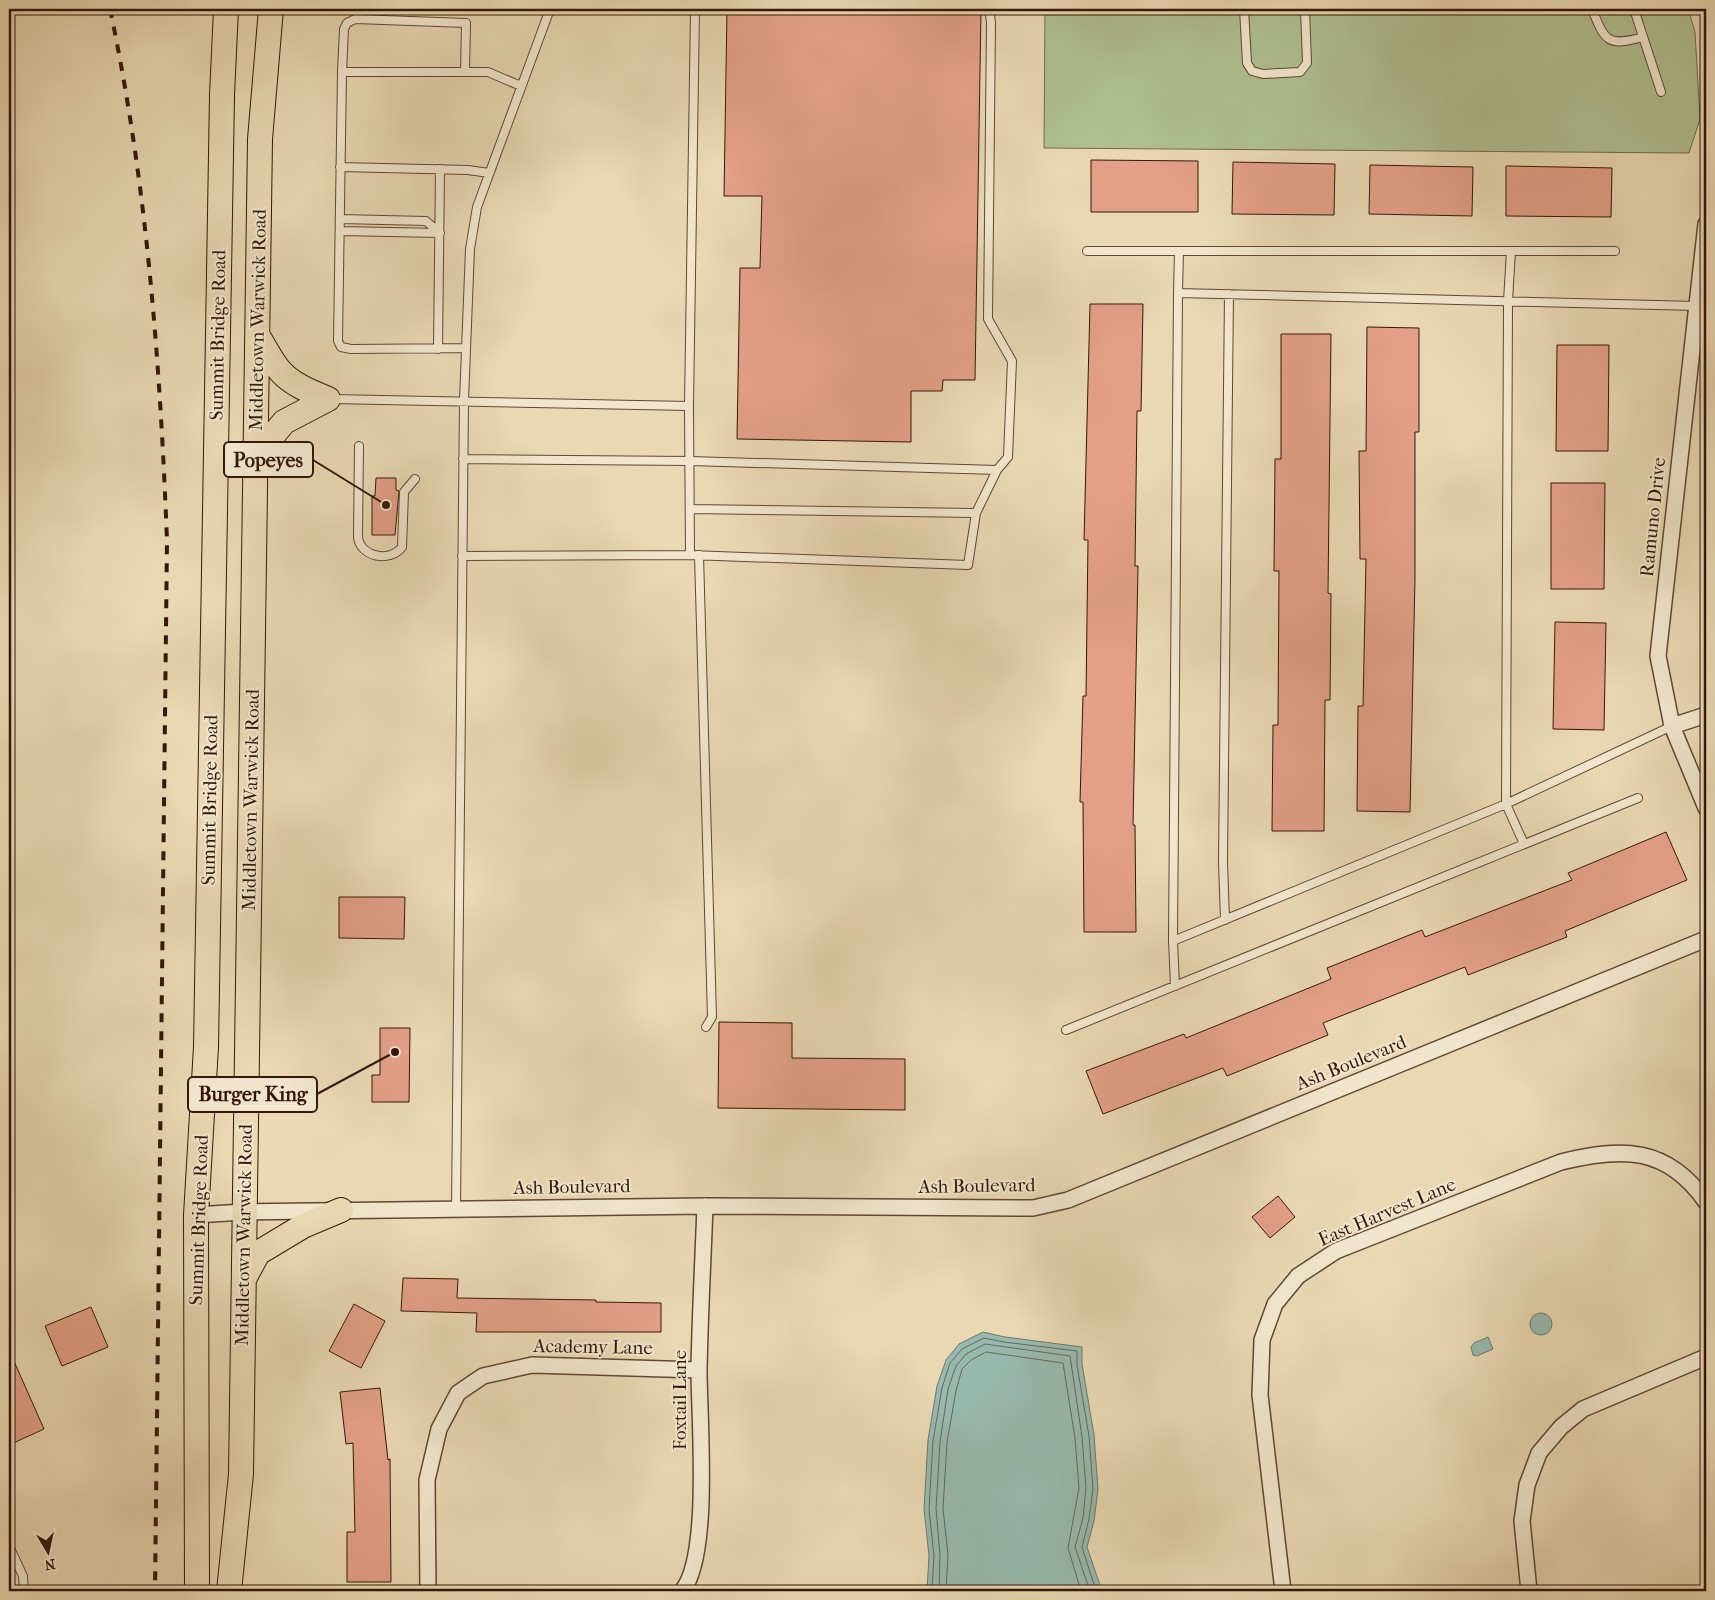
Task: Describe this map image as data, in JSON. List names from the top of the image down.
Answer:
{
  "streets": {
    "main road": ["Middletown Warwick Road", "Summit Bridge Road"],
    "street": [
      "Ramuno Drive",
      "Ash Boulevard",
      "East Harvest Lane",
      "Academy Lane",
      "Foxtail Lane"
    ]
  },
  "crossings": [
    ["Middletown Warwick Road", "Ash Boulevard"],
    ["Summit Bridge Road", "Ash Boulevard"],
    ["Ash Boulevard", "Foxtail Lane"],
    ["Academy Lane", "Foxtail Lane"]
  ],
  "places": ["Popeyes", "Burger King"],
  "north": "bottom"
}
